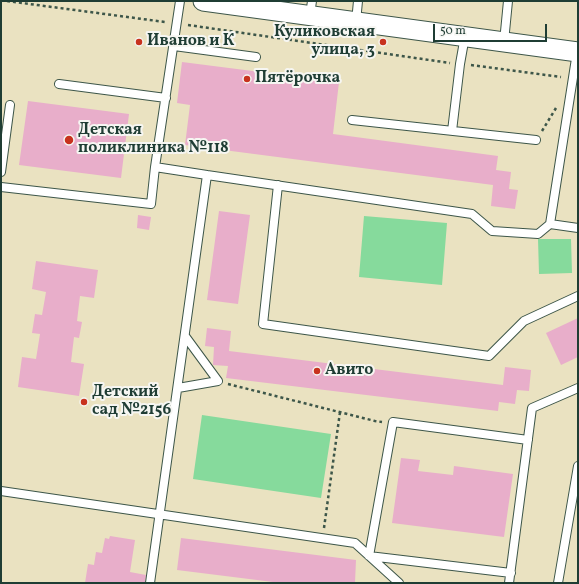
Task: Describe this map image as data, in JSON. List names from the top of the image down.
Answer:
{
  "places": [
    "Иванов и К",
    "Куликовская улица, 3",
    "Пятёрочка",
    "Детская поликлиника №118",
    "Авито",
    "Детский сад №2156"
  ],
  "scale_bar": "50 m"
}
